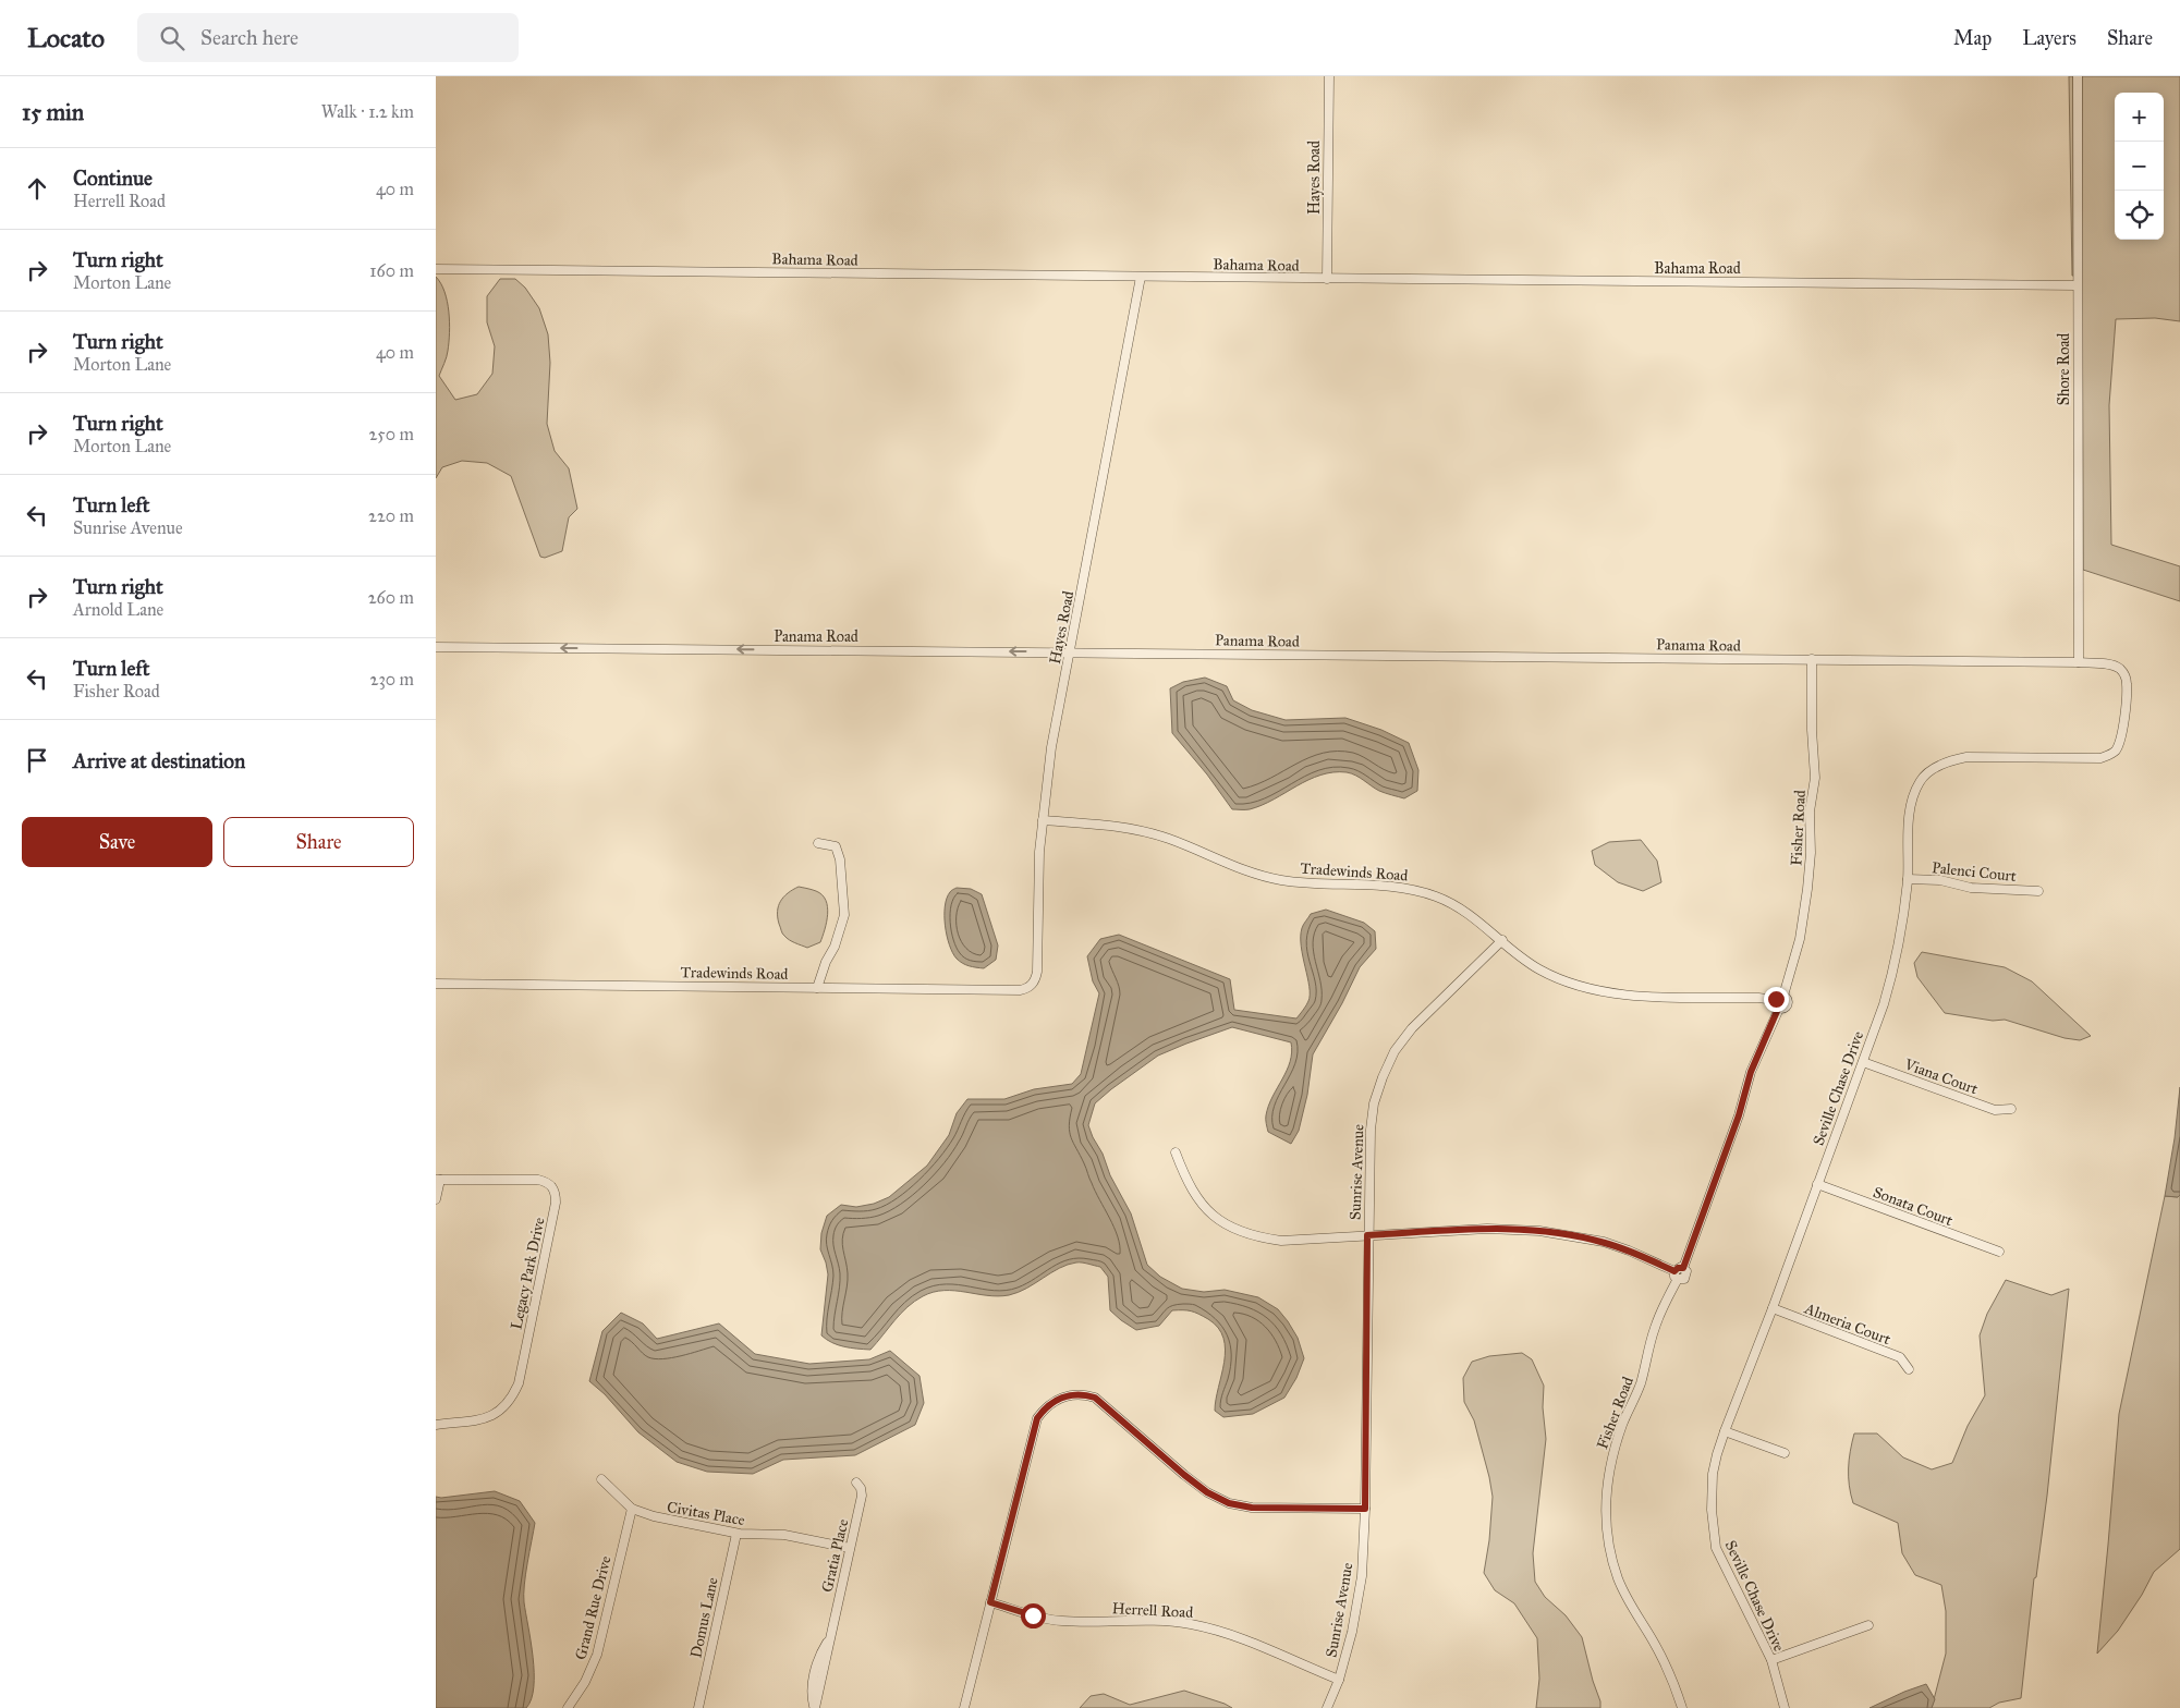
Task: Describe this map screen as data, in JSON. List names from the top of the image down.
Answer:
{
  "streets": {
    "street": [
      "Hayes Road",
      "Bahama Road",
      "Shore Road",
      "Panama Road",
      "Fisher Road",
      "Tradewinds Road",
      "Palenci Court",
      "Viana Court",
      "Seville Chase Drive",
      "Sunrise Avenue",
      "Sonata Court",
      "Legacy Park Drive",
      "Almeria Court",
      "Civitas Place",
      "Gratia Place",
      "Grand Rue Drive",
      "Herrell Road",
      "Domus Lane"
    ]
  },
  "crossings": [
    ["Hayes Road", "Bahama Road"],
    ["Hayes Road", "Panama Road"],
    ["Hayes Road", "Tradewinds Road"],
    ["Bahama Road", "Shore Road"],
    ["Shore Road", "Panama Road"],
    ["Shore Road", "Seville Chase Drive"],
    ["Panama Road", "Fisher Road"],
    ["Panama Road", "Seville Chase Drive"],
    ["Fisher Road", "Tradewinds Road"],
    ["Tradewinds Road", "Sunrise Avenue"],
    ["Palenci Court", "Seville Chase Drive"],
    ["Viana Court", "Seville Chase Drive"],
    ["Seville Chase Drive", "Sonata Court"],
    ["Seville Chase Drive", "Almeria Court"],
    ["Sunrise Avenue", "Herrell Road"],
    ["Civitas Place", "Gratia Place"],
    ["Civitas Place", "Grand Rue Drive"],
    ["Civitas Place", "Domus Lane"]
  ],
  "one_way": ["Panama Road"],
  "page": {
    "header": "Locato",
    "search": "Search here",
    "nav": ["Map", "Layers", "Share"],
    "heading": ["15 min", "Walk · 1.2 km"],
    "map_buttons": ["+", "−"],
    "list": [
      ["Continue", "Herrell Road", "40 m"],
      ["Turn right", "Morton Lane", "160 m"],
      ["Turn right", "Morton Lane", "40 m"],
      ["Turn right", "Morton Lane", "250 m"],
      ["Turn left", "Sunrise Avenue", "220 m"],
      ["Turn right", "Arnold Lane", "260 m"],
      ["Turn left", "Fisher Road", "230 m"],
      "Arrive at destination"
    ],
    "buttons": ["Save", "Share"]
  }
}
